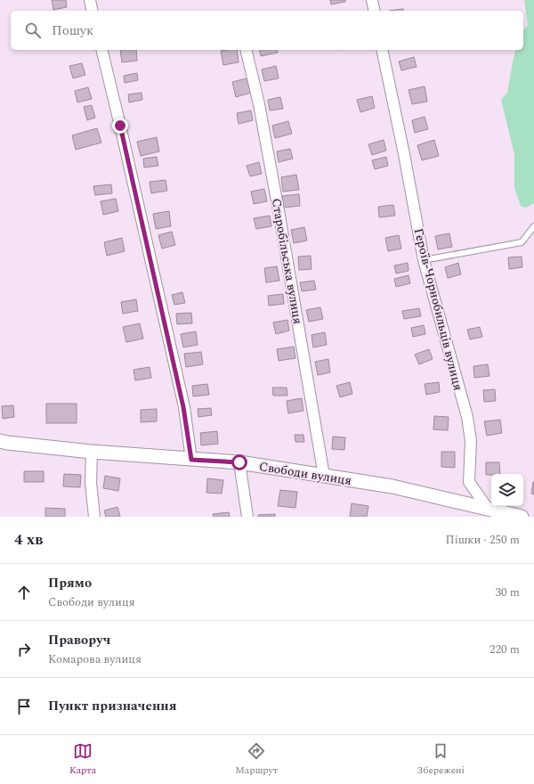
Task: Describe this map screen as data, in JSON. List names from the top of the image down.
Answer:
{
  "streets": {
    "street": ["Старобільська вулиця", "Героїв-Чорнобильців вулиця", "Свободи вулиця"]
  },
  "crossings": [
    ["Старобільська вулиця", "Свободи вулиця"],
    ["Героїв-Чорнобильців вулиця", "Свободи вулиця"]
  ],
  "page": {
    "search": "Пошук",
    "heading": ["4 хв", "Пішки · 250 m"],
    "list": [
      ["Прямо", "Свободи вулиця", "30 m"],
      ["Праворуч", "Комарова вулиця", "220 m"],
      "Пункт призначення"
    ],
    "nav": ["Карта", "Маршрут", "Збережені"]
  }
}
